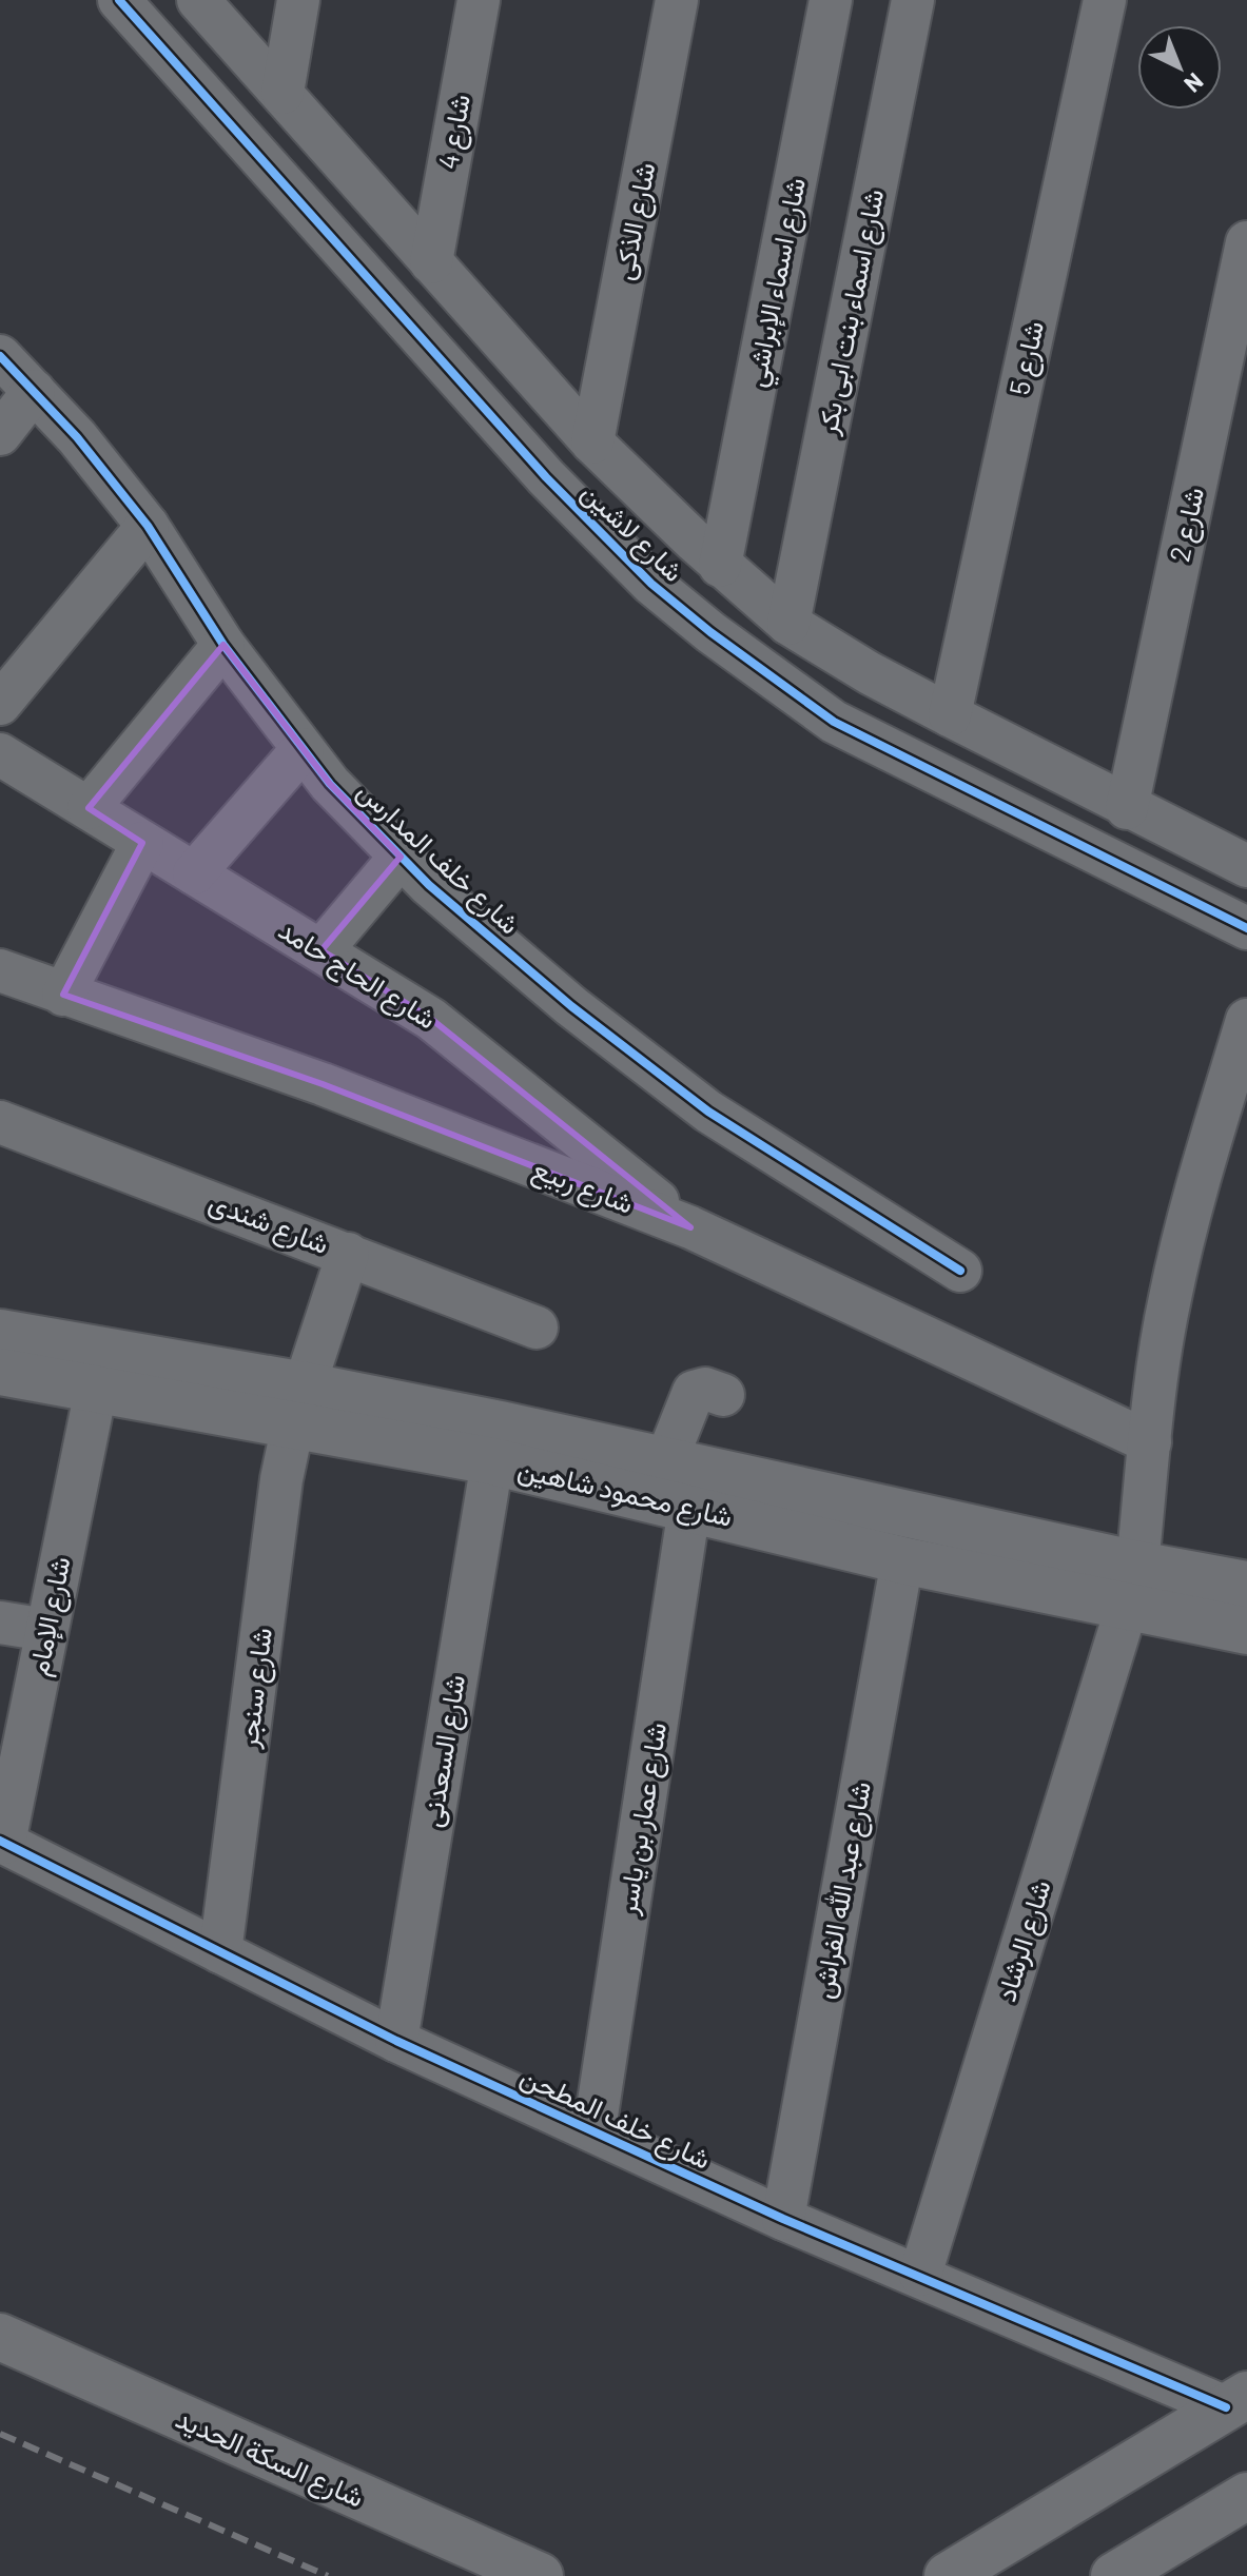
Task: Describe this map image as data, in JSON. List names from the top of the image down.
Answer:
{
  "streets": {
    "main road": ["شارع محمود شاهين", "شارع السكة الحديد"],
    "street": [
      "شارع 4",
      "شارع الذكى",
      "شارع اسماء الإبراشي",
      "شارع اسماء بنت ابى بكر",
      "شارع 5",
      "شارع 2",
      "شارع لاشين",
      "شارع خلف المدارس",
      "شارع الحاج حامد",
      "شارع ربيع",
      "شارع شندى",
      "شارع الإمام",
      "شارع سنجر",
      "شارع السعدنى",
      "شارع عمار بن ياسر",
      "شارع عبد الله الفراش",
      "شارع الرشاد",
      "شارع خلف المطحن"
    ]
  },
  "crossings": [
    ["شارع 4", "شارع لاشين"],
    ["شارع الذكى", "شارع لاشين"],
    ["شارع اسماء الإبراشي", "شارع لاشين"],
    ["شارع اسماء بنت ابى بكر", "شارع لاشين"],
    ["شارع 5", "شارع لاشين"],
    ["شارع 2", "شارع لاشين"],
    ["شارع الحاج حامد", "شارع ربيع"],
    ["شارع ربيع", "شارع الرشاد"],
    ["شارع شندى", "شارع سنجر"],
    ["شارع محمود شاهين", "شارع الإمام"],
    ["شارع محمود شاهين", "شارع سنجر"],
    ["شارع محمود شاهين", "شارع السعدنى"],
    ["شارع محمود شاهين", "شارع عمار بن ياسر"],
    ["شارع محمود شاهين", "شارع عبد الله الفراش"],
    ["شارع محمود شاهين", "شارع الرشاد"],
    ["شارع الإمام", "شارع خلف المطحن"],
    ["شارع سنجر", "شارع خلف المطحن"],
    ["شارع السعدنى", "شارع خلف المطحن"],
    ["شارع عمار بن ياسر", "شارع خلف المطحن"],
    ["شارع عبد الله الفراش", "شارع خلف المطحن"],
    ["شارع الرشاد", "شارع خلف المطحن"]
  ],
  "north": "bottom right"
}
